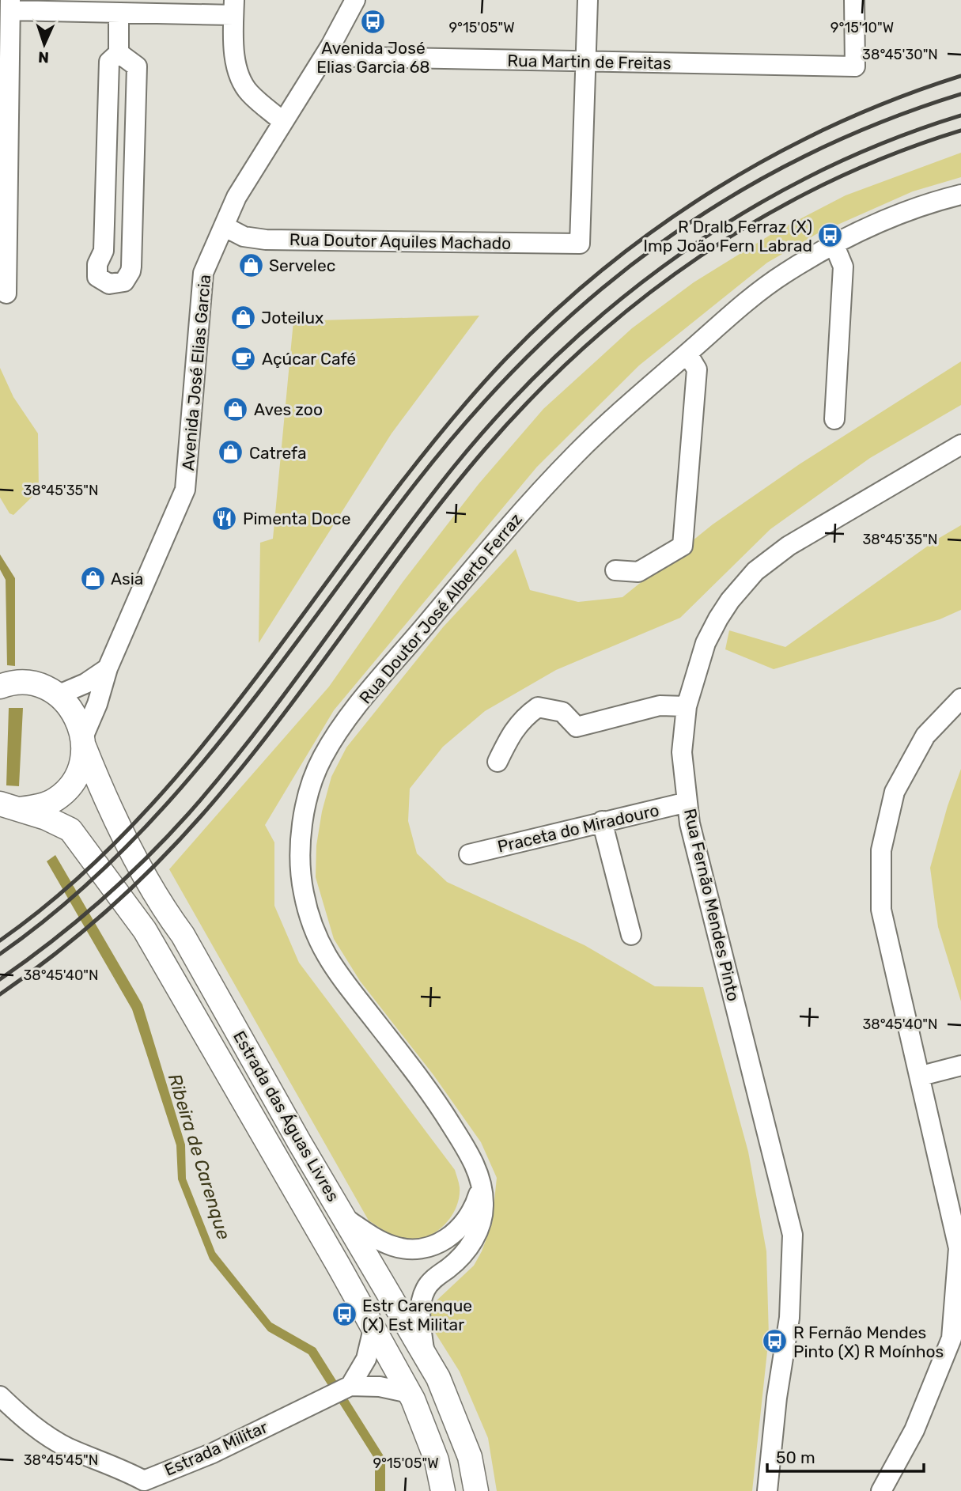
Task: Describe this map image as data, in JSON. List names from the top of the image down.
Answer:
{
  "streets": {
    "street": [
      "Rua Martin de Freitas",
      "Rua Doutor Aquiles Machado",
      "Avenida José Elias Garcia",
      "Rua Doutor José Alberto Ferraz",
      "Praceta do Miradouro",
      "Rua Fernão Mendes Pinto",
      "Estrada das Águas Livres",
      "Estrada Militar"
    ]
  },
  "crossings": [
    ["Rua Martin de Freitas", "Rua Doutor Aquiles Machado"],
    ["Rua Martin de Freitas", "Avenida José Elias Garcia"],
    ["Rua Doutor Aquiles Machado", "Avenida José Elias Garcia"],
    ["Avenida José Elias Garcia", "Estrada das Águas Livres"],
    ["Rua Doutor José Alberto Ferraz", "Estrada das Águas Livres"],
    ["Praceta do Miradouro", "Rua Fernão Mendes Pinto"],
    ["Estrada das Águas Livres", "Estrada Militar"]
  ],
  "water": ["Ribeira de Carenque"],
  "places": {
    "bus stop": [
      "Avenida José Elias Garcia 68",
      "R Dralb Ferraz (X) Imp João Fern Labrad",
      "Estr Carenque (X) Est Militar",
      "R Fernão Mendes Pinto (X) R Moínhos"
    ],
    "shop": [
      "Servelec",
      "Joteilux",
      "Aves zoo",
      "Catrefa",
      "Asia"
    ],
    "cafe": ["Açúcar Café"],
    "restaurant": ["Pimenta Doce"]
  },
  "scale_bar": "50 m",
  "north": "bottom",
  "coordinates": [
    "9°15'05\"W",
    "9°15'10\"W",
    "38°45'30\"N",
    "38°45'35\"N",
    "38°45'40\"N",
    "38°45'45\"N"
  ]
}
